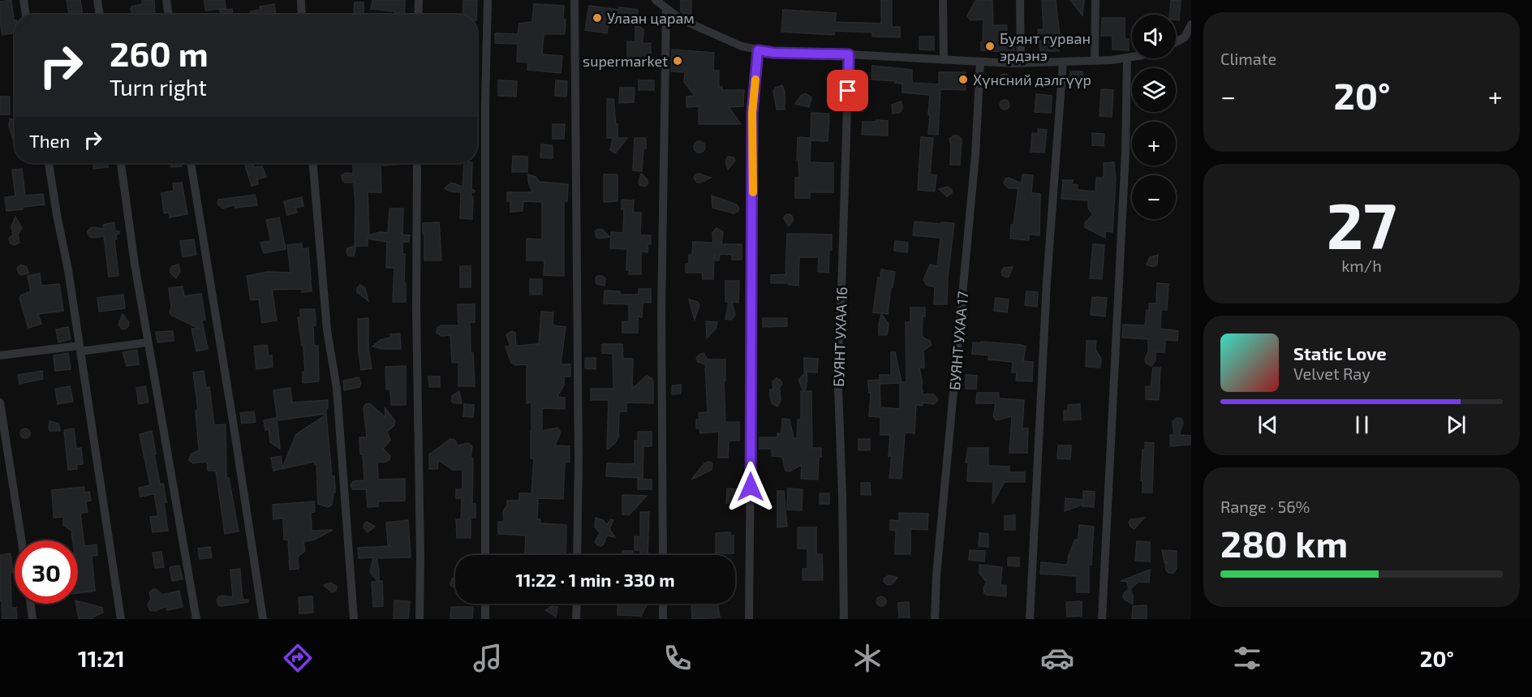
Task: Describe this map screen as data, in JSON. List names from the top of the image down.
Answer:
{
  "streets": {
    "street": ["БУЯНТ УХАА 16", "БУЯНТ УХАА 17"]
  },
  "places": [
    "Улаан царам",
    "Буянт гурван эрдэнэ",
    "supermarket",
    "Хүнсний дэлгүүр"
  ],
  "page": {
    "tile": [
      "Climate",
      ["27", "km/h"],
      ["Range · 56%", "280 km"]
    ],
    "map_buttons": ["+", "−"],
    "turn": ["260 m", "Turn right"],
    "heat": ["−", "20°", "+"],
    "then": "Then",
    "song": ["Static Love", "Velvet Ray"],
    "limit": "30",
    "trip": "11:22 · 1 min · 330 m",
    "tabs": ["11:21", "20°"]
  }
}
